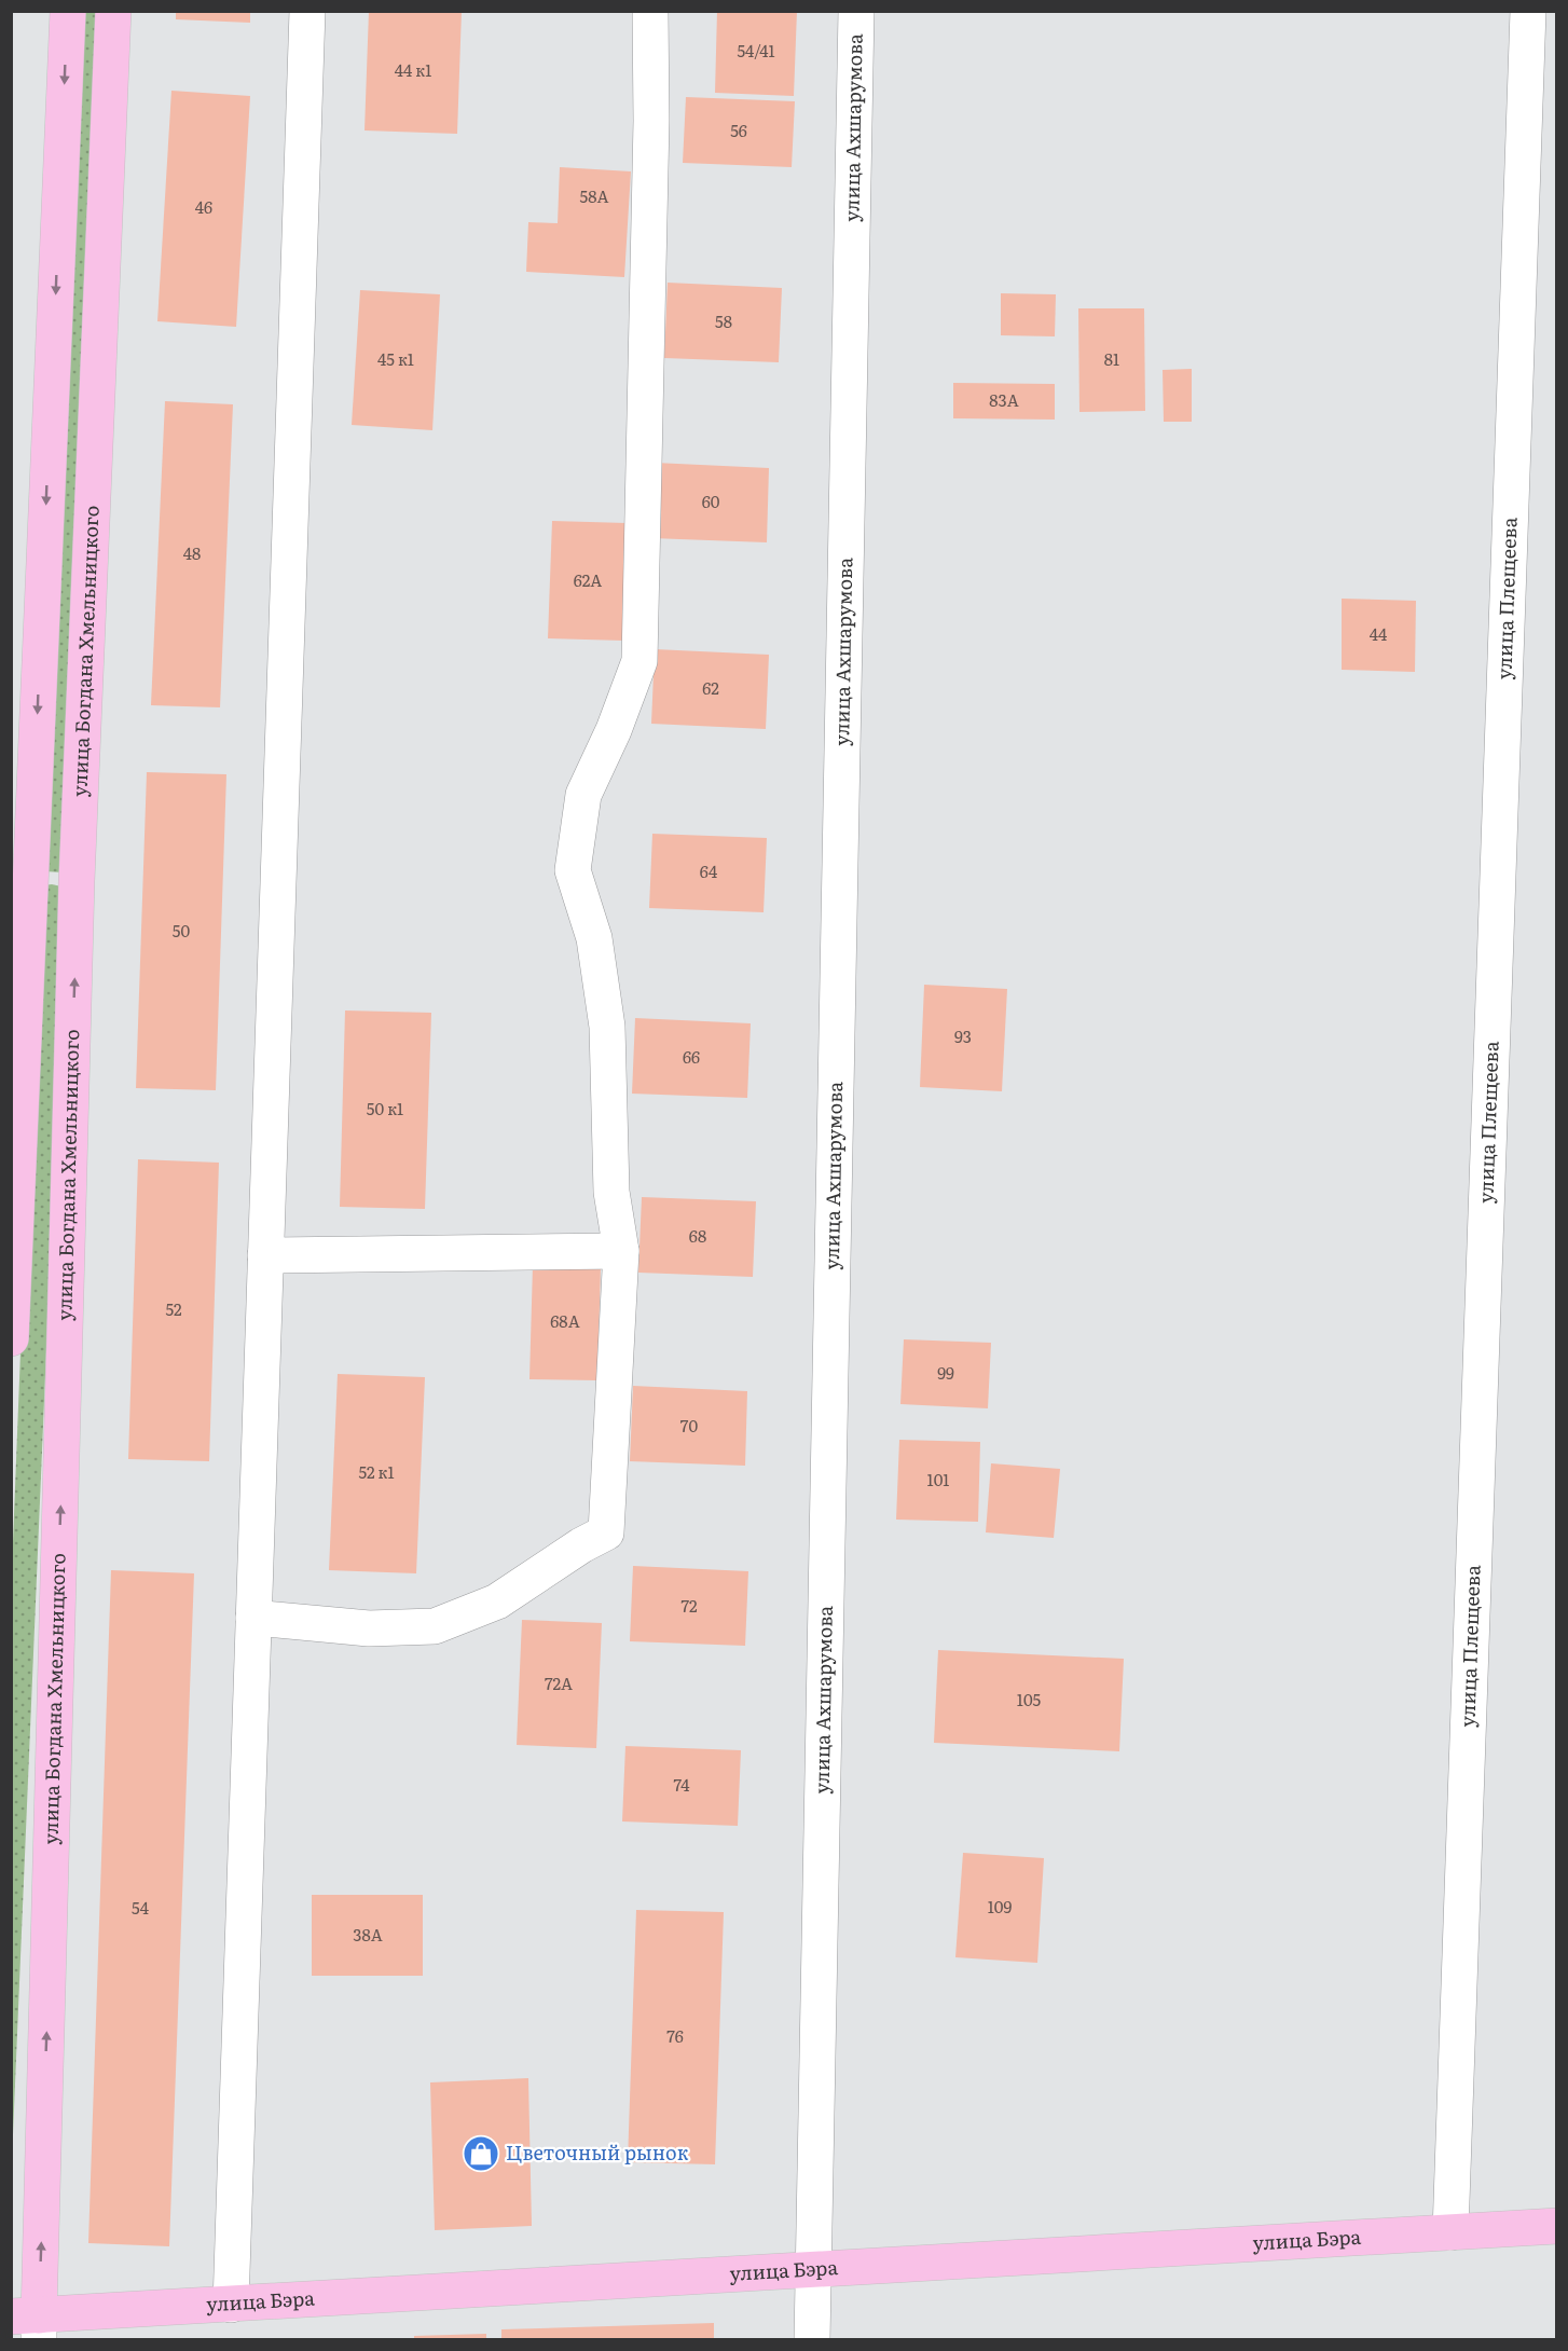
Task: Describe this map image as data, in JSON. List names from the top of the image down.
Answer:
{
  "streets": {
    "main road": ["улица Богдана Хмельницкого", "улица Бэра"],
    "street": ["улица Ахшарумова", "улица Плещеева"]
  },
  "crossings": [
    ["улица Ахшарумова", "улица Бэра"],
    ["улица Плещеева", "улица Бэра"],
    ["улица Богдана Хмельницкого", "улица Бэра"]
  ],
  "places": {
    "shop": ["Цветочный рынок"]
  },
  "house_numbers": [
    "54/41",
    "44 к1",
    "56",
    "58А",
    "46",
    "58",
    "45 к1",
    "81",
    "83А",
    "60",
    "48",
    "62А",
    "44",
    "62",
    "64",
    "50",
    "93",
    "66",
    "50 к1",
    "68",
    "52",
    "68А",
    "99",
    "70",
    "52 к1",
    "101",
    "72",
    "72А",
    "105",
    "74",
    "109",
    "54",
    "38А",
    "76"
  ]
}
